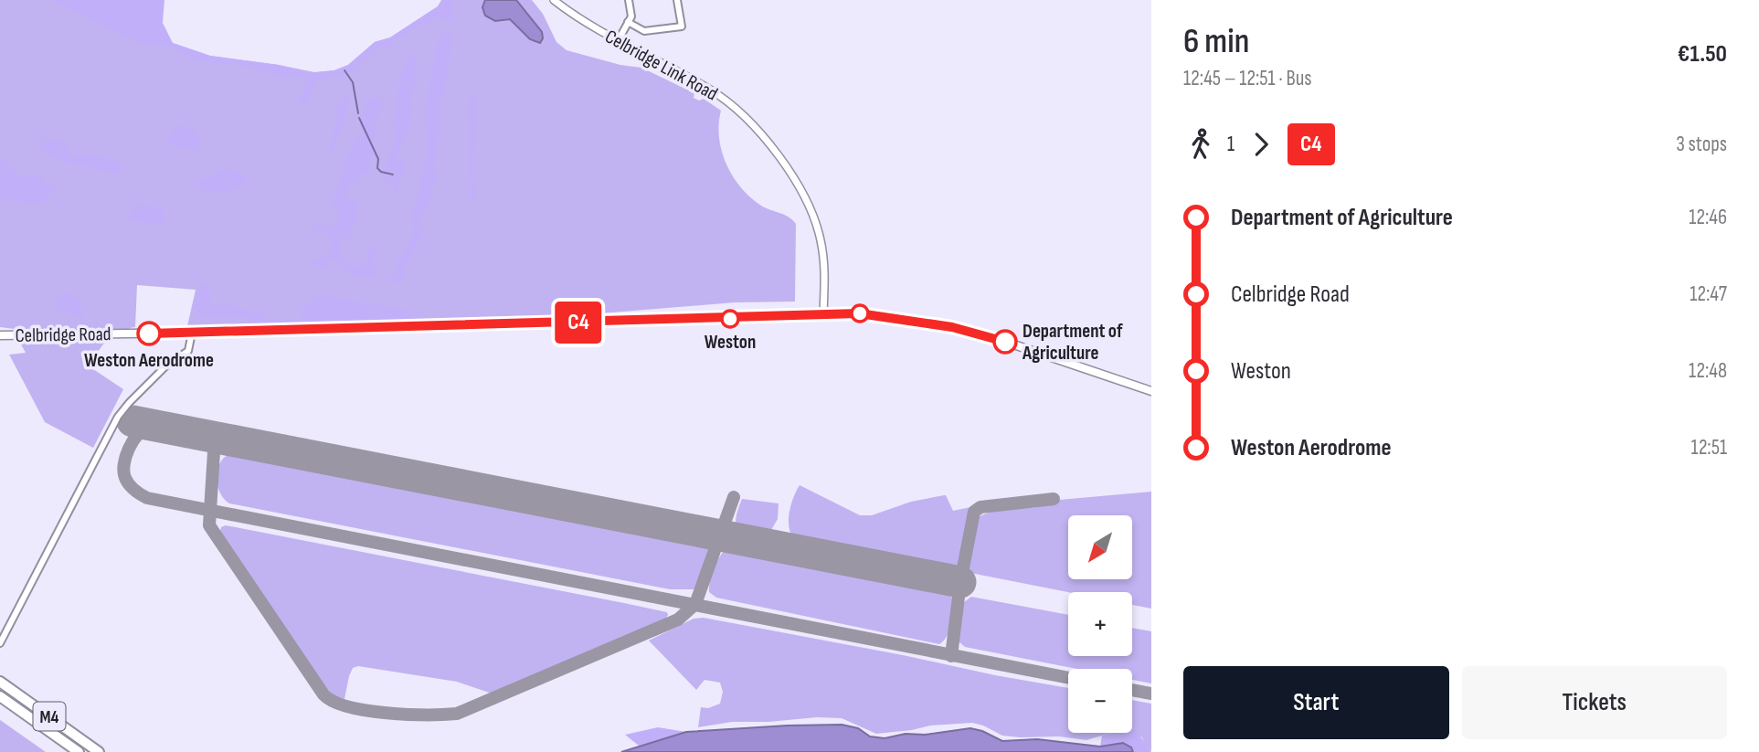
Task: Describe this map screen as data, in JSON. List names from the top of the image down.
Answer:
{
  "streets": {
    "highway": ["M4"],
    "main road": ["Celbridge Road"],
    "street": ["Celbridge Link Road"]
  },
  "crossings": [
    ["Celbridge Link Road", "Celbridge Road"]
  ],
  "places": ["Weston", "Weston Aerodrome", "Department of Agriculture"],
  "lines": ["bus line C4"],
  "north": "bottom left",
  "page": {
    "on_map": "C4",
    "heading": ["6 min", "12:45 – 12:51 · Bus", "€1.50"],
    "legs": ["1", "C4", "3 stops"],
    "list": [
      {
        "name": "Department of Agriculture",
        "value": "12:46"
      },
      {
        "name": "Celbridge Road",
        "value": "12:47"
      },
      {
        "name": "Weston",
        "value": "12:48"
      },
      {
        "name": "Weston Aerodrome",
        "value": "12:51"
      }
    ],
    "map_buttons": ["+", "−"],
    "buttons": ["Start", "Tickets"]
  }
}
